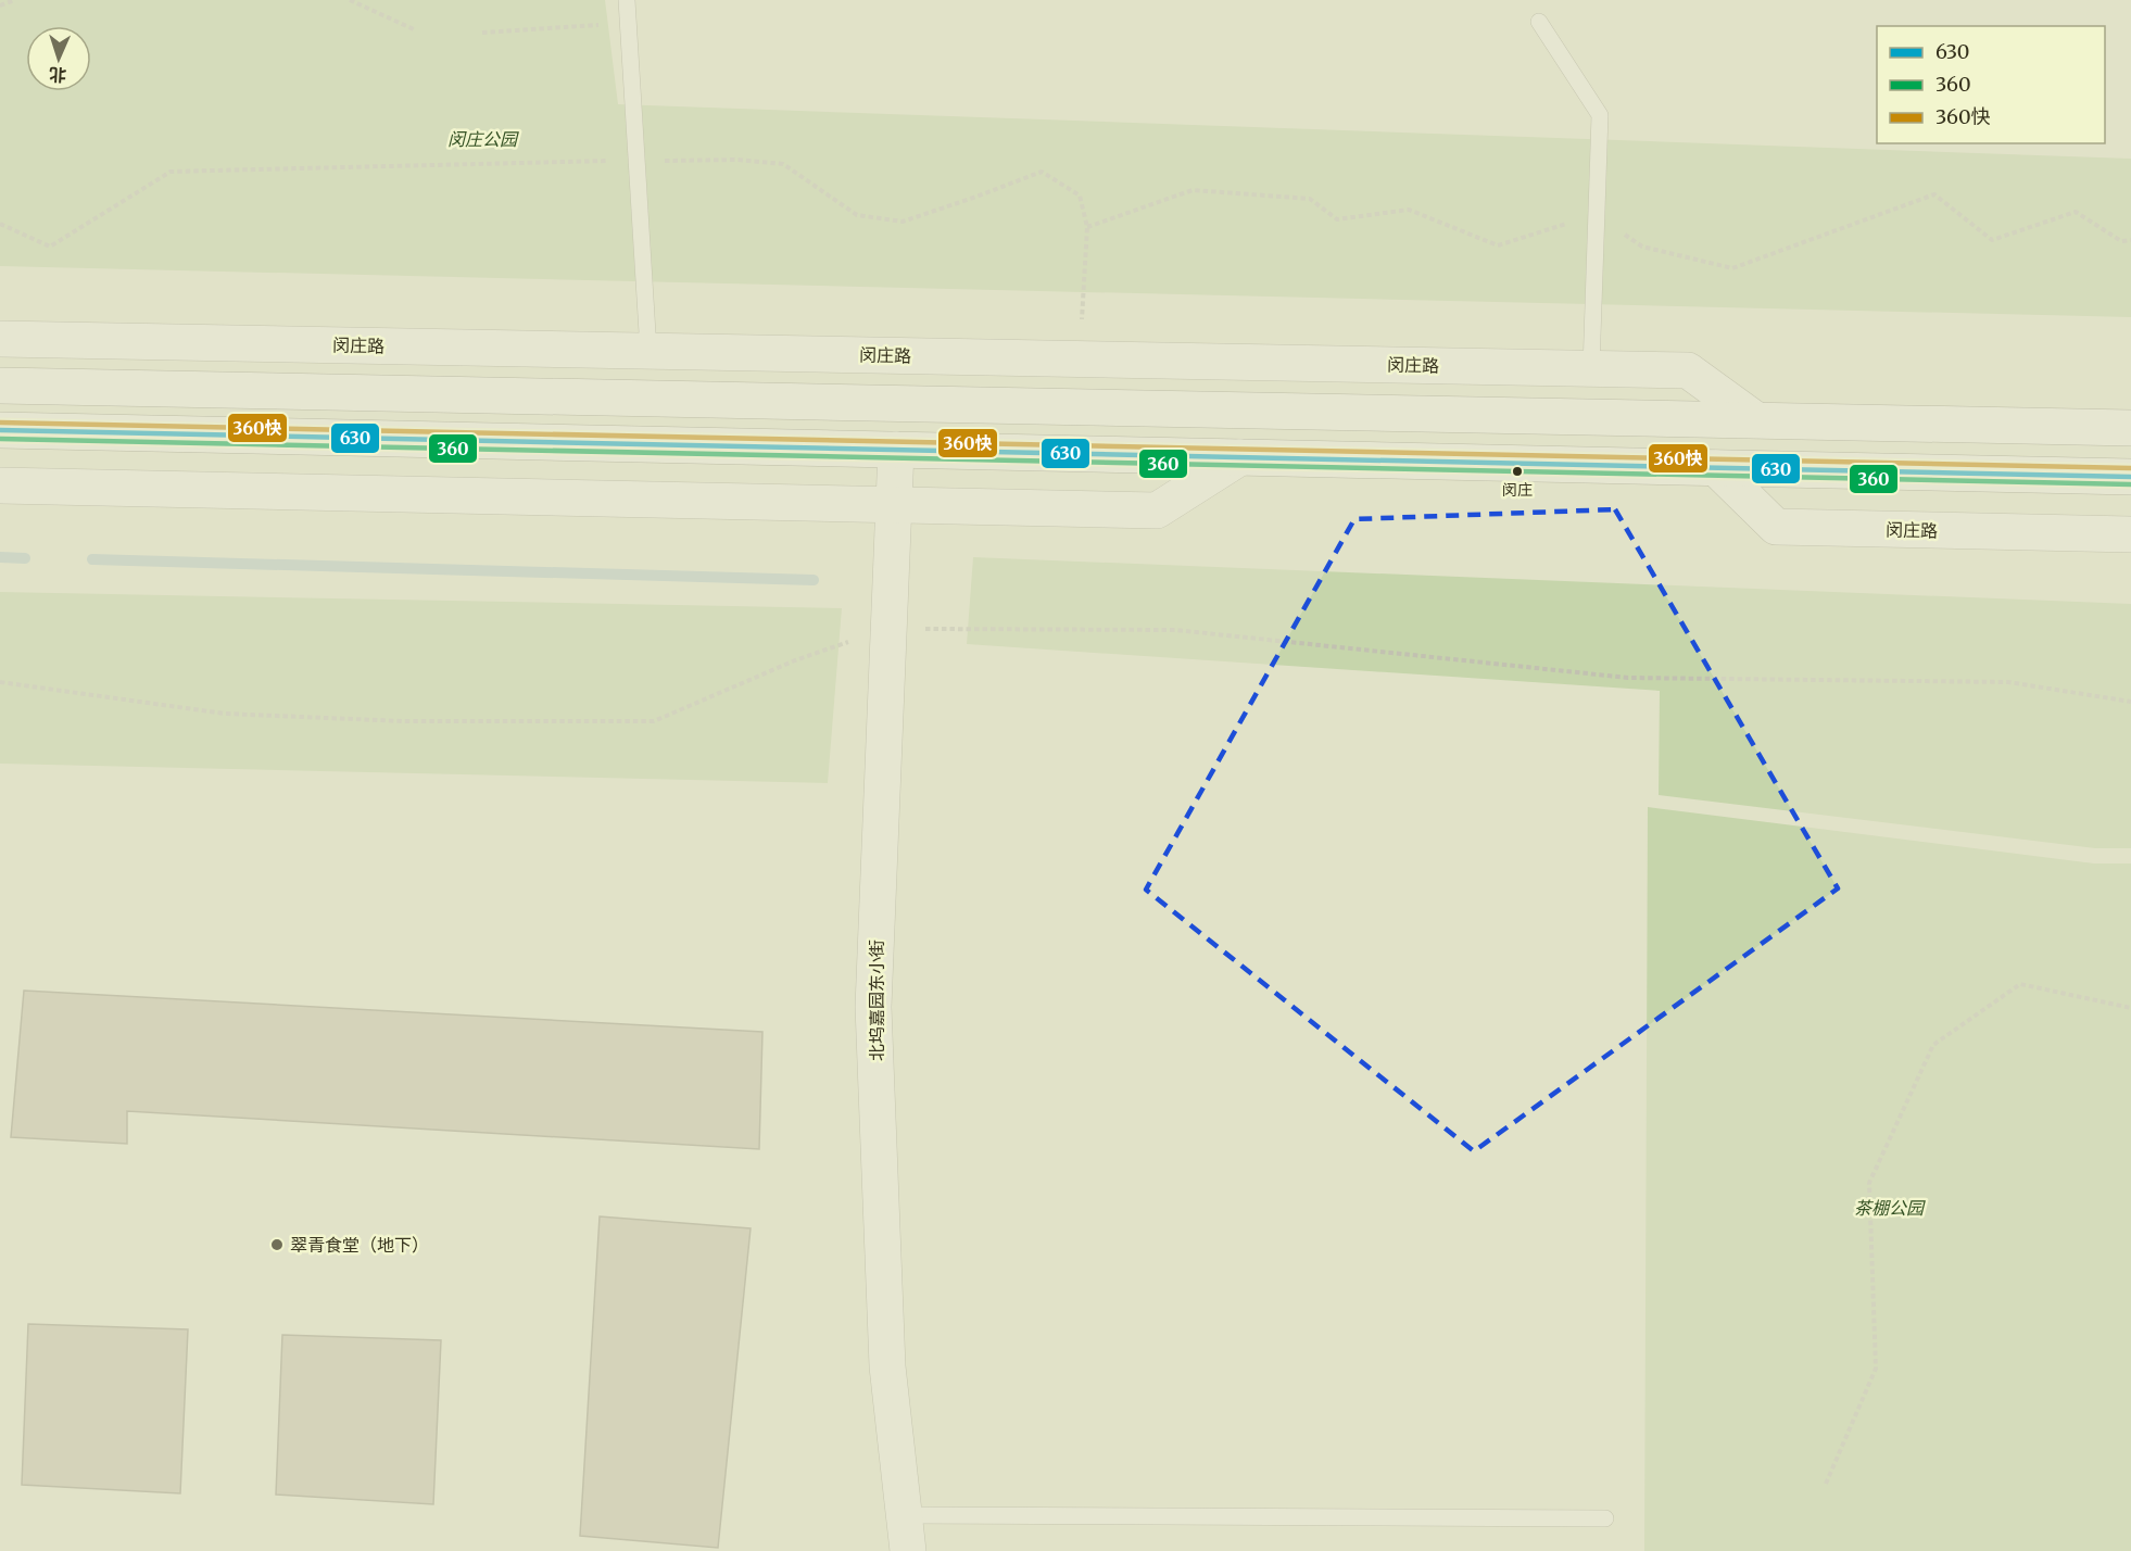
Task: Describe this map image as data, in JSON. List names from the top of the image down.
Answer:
{
  "streets": {
    "street": ["闵庄路", "北坞嘉园东小街"]
  },
  "parks": ["闵庄公园", "茶棚公园"],
  "places": ["闵庄", "翠青食堂（地下）"],
  "lines": ["transit line 360快", "transit line 630", "transit line 360"],
  "legend": ["630", "360", "360快"],
  "north": "bottom"
}
